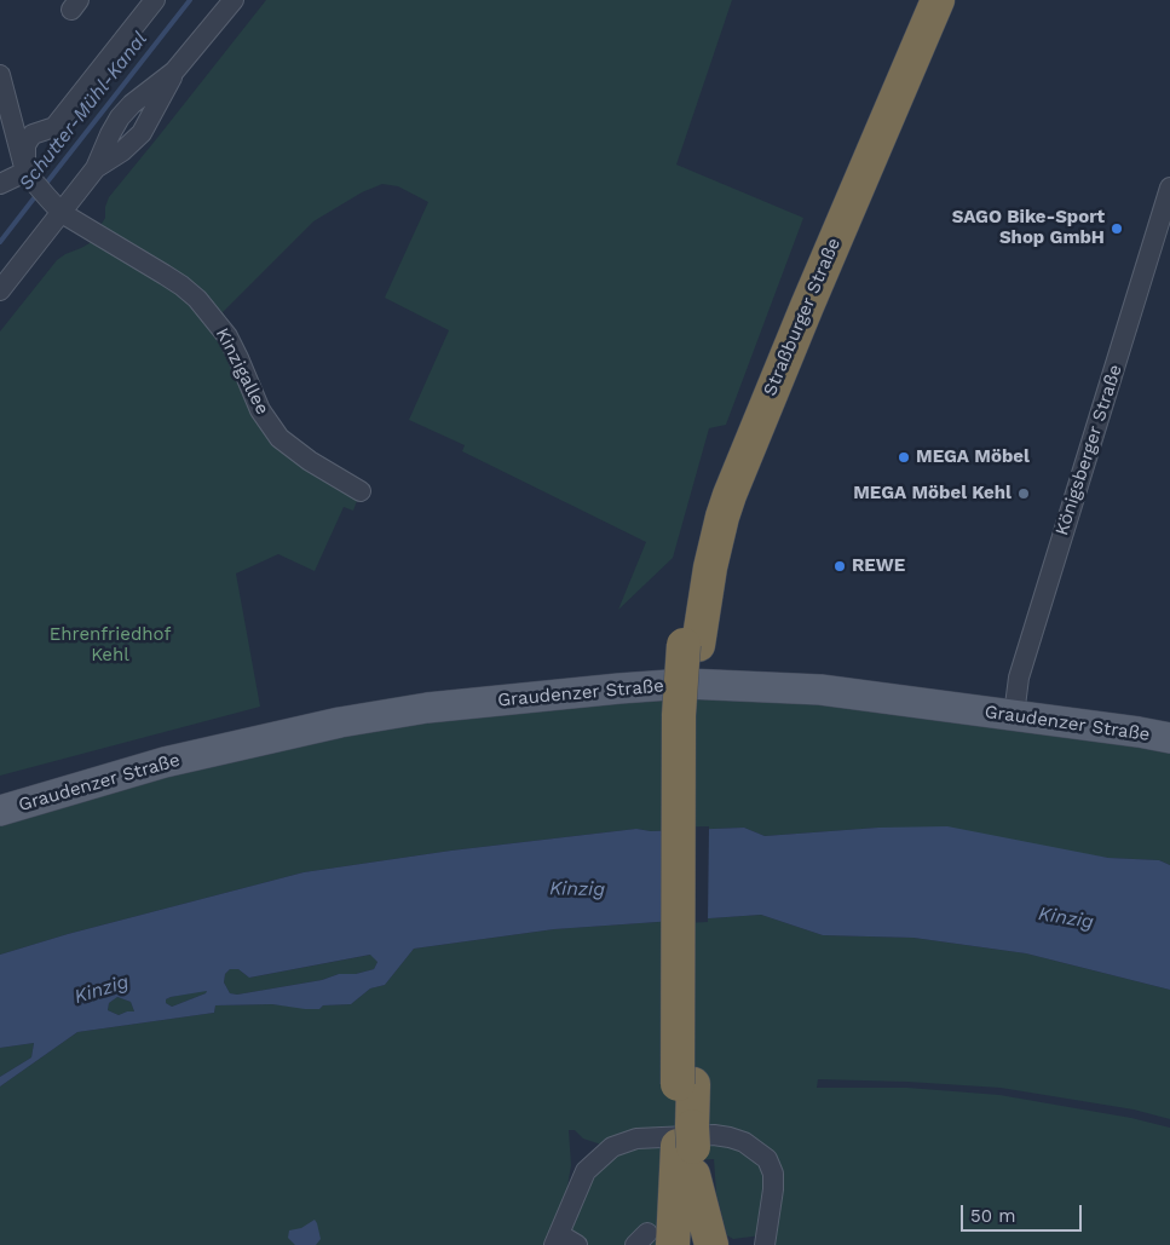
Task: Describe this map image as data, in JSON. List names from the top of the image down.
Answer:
{
  "streets": {
    "highway": ["Straßburger Straße"],
    "main road": ["Graudenzer Straße"],
    "street": ["Kinzigallee", "Königsberger Straße"]
  },
  "crossings": [
    ["Königsberger Straße", "Graudenzer Straße"]
  ],
  "water": ["Schutter-Mühl-Kanal", "Kinzig"],
  "parks": ["Ehrenfriedhof Kehl"],
  "places": [
    "SAGO Bike-Sport Shop GmbH",
    "MEGA Möbel",
    "MEGA Möbel Kehl",
    "REWE"
  ],
  "scale_bar": "50 m"
}
